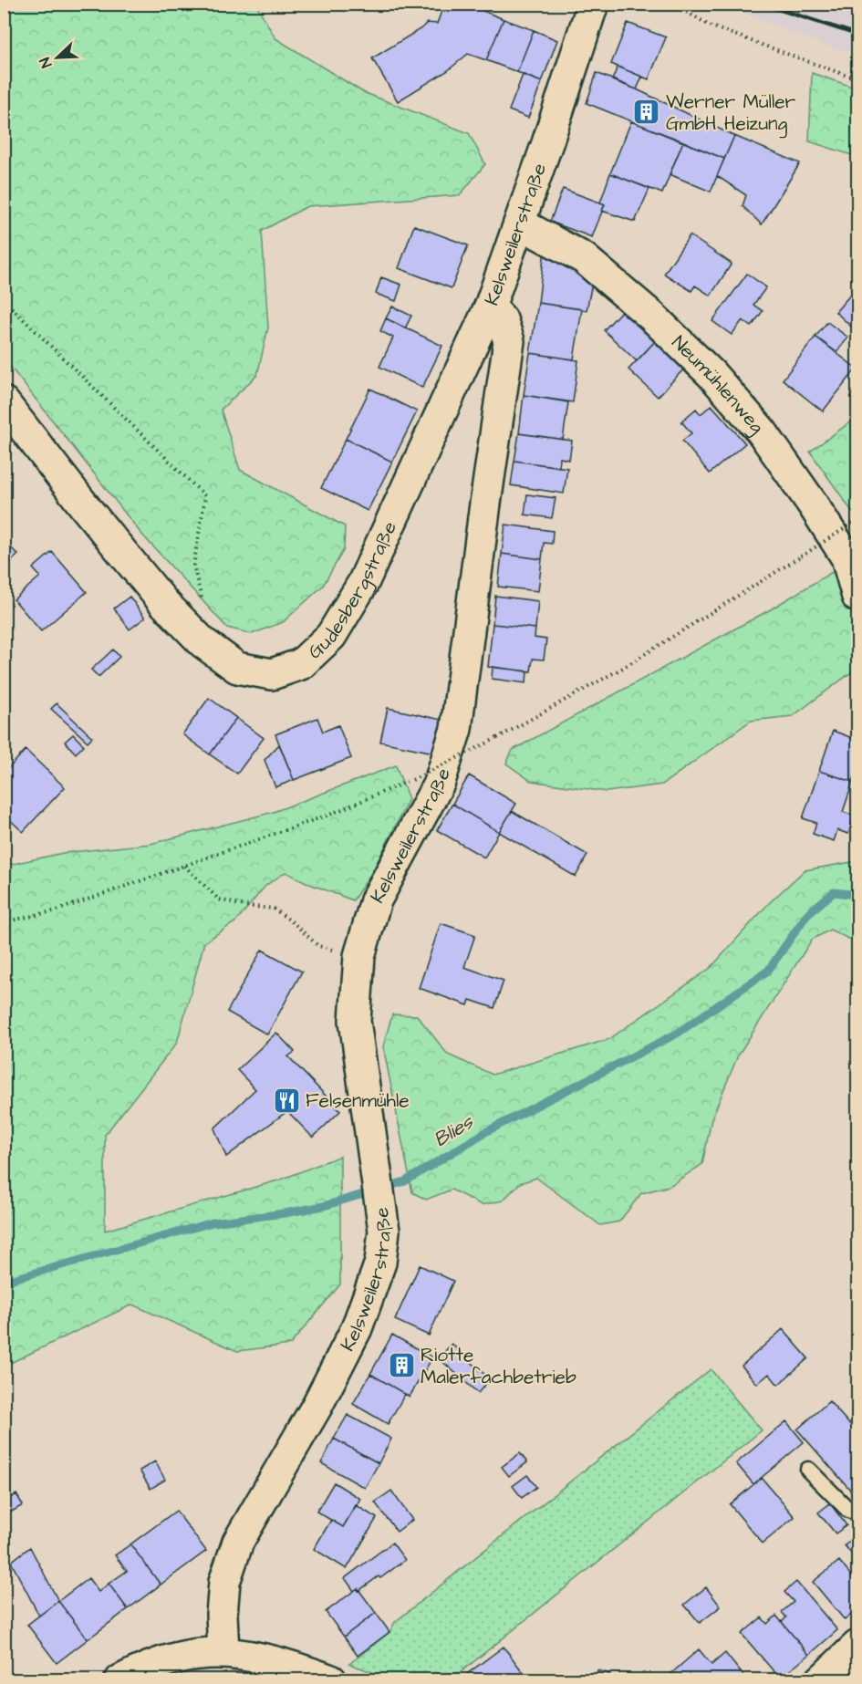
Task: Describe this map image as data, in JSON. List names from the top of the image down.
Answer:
{
  "streets": {
    "street": ["Kelsweilerstraße", "Neumühlenweg", "Gudesbergstraße"]
  },
  "crossings": [
    ["Kelsweilerstraße", "Neumühlenweg"],
    ["Kelsweilerstraße", "Gudesbergstraße"]
  ],
  "water": ["Blies"],
  "places": {
    "building": ["Werner Müller GmbH Heizung", "Riotte Malerfachbetrieb"],
    "restaurant": ["Felsenmühle"]
  },
  "north": "bottom left"
}
